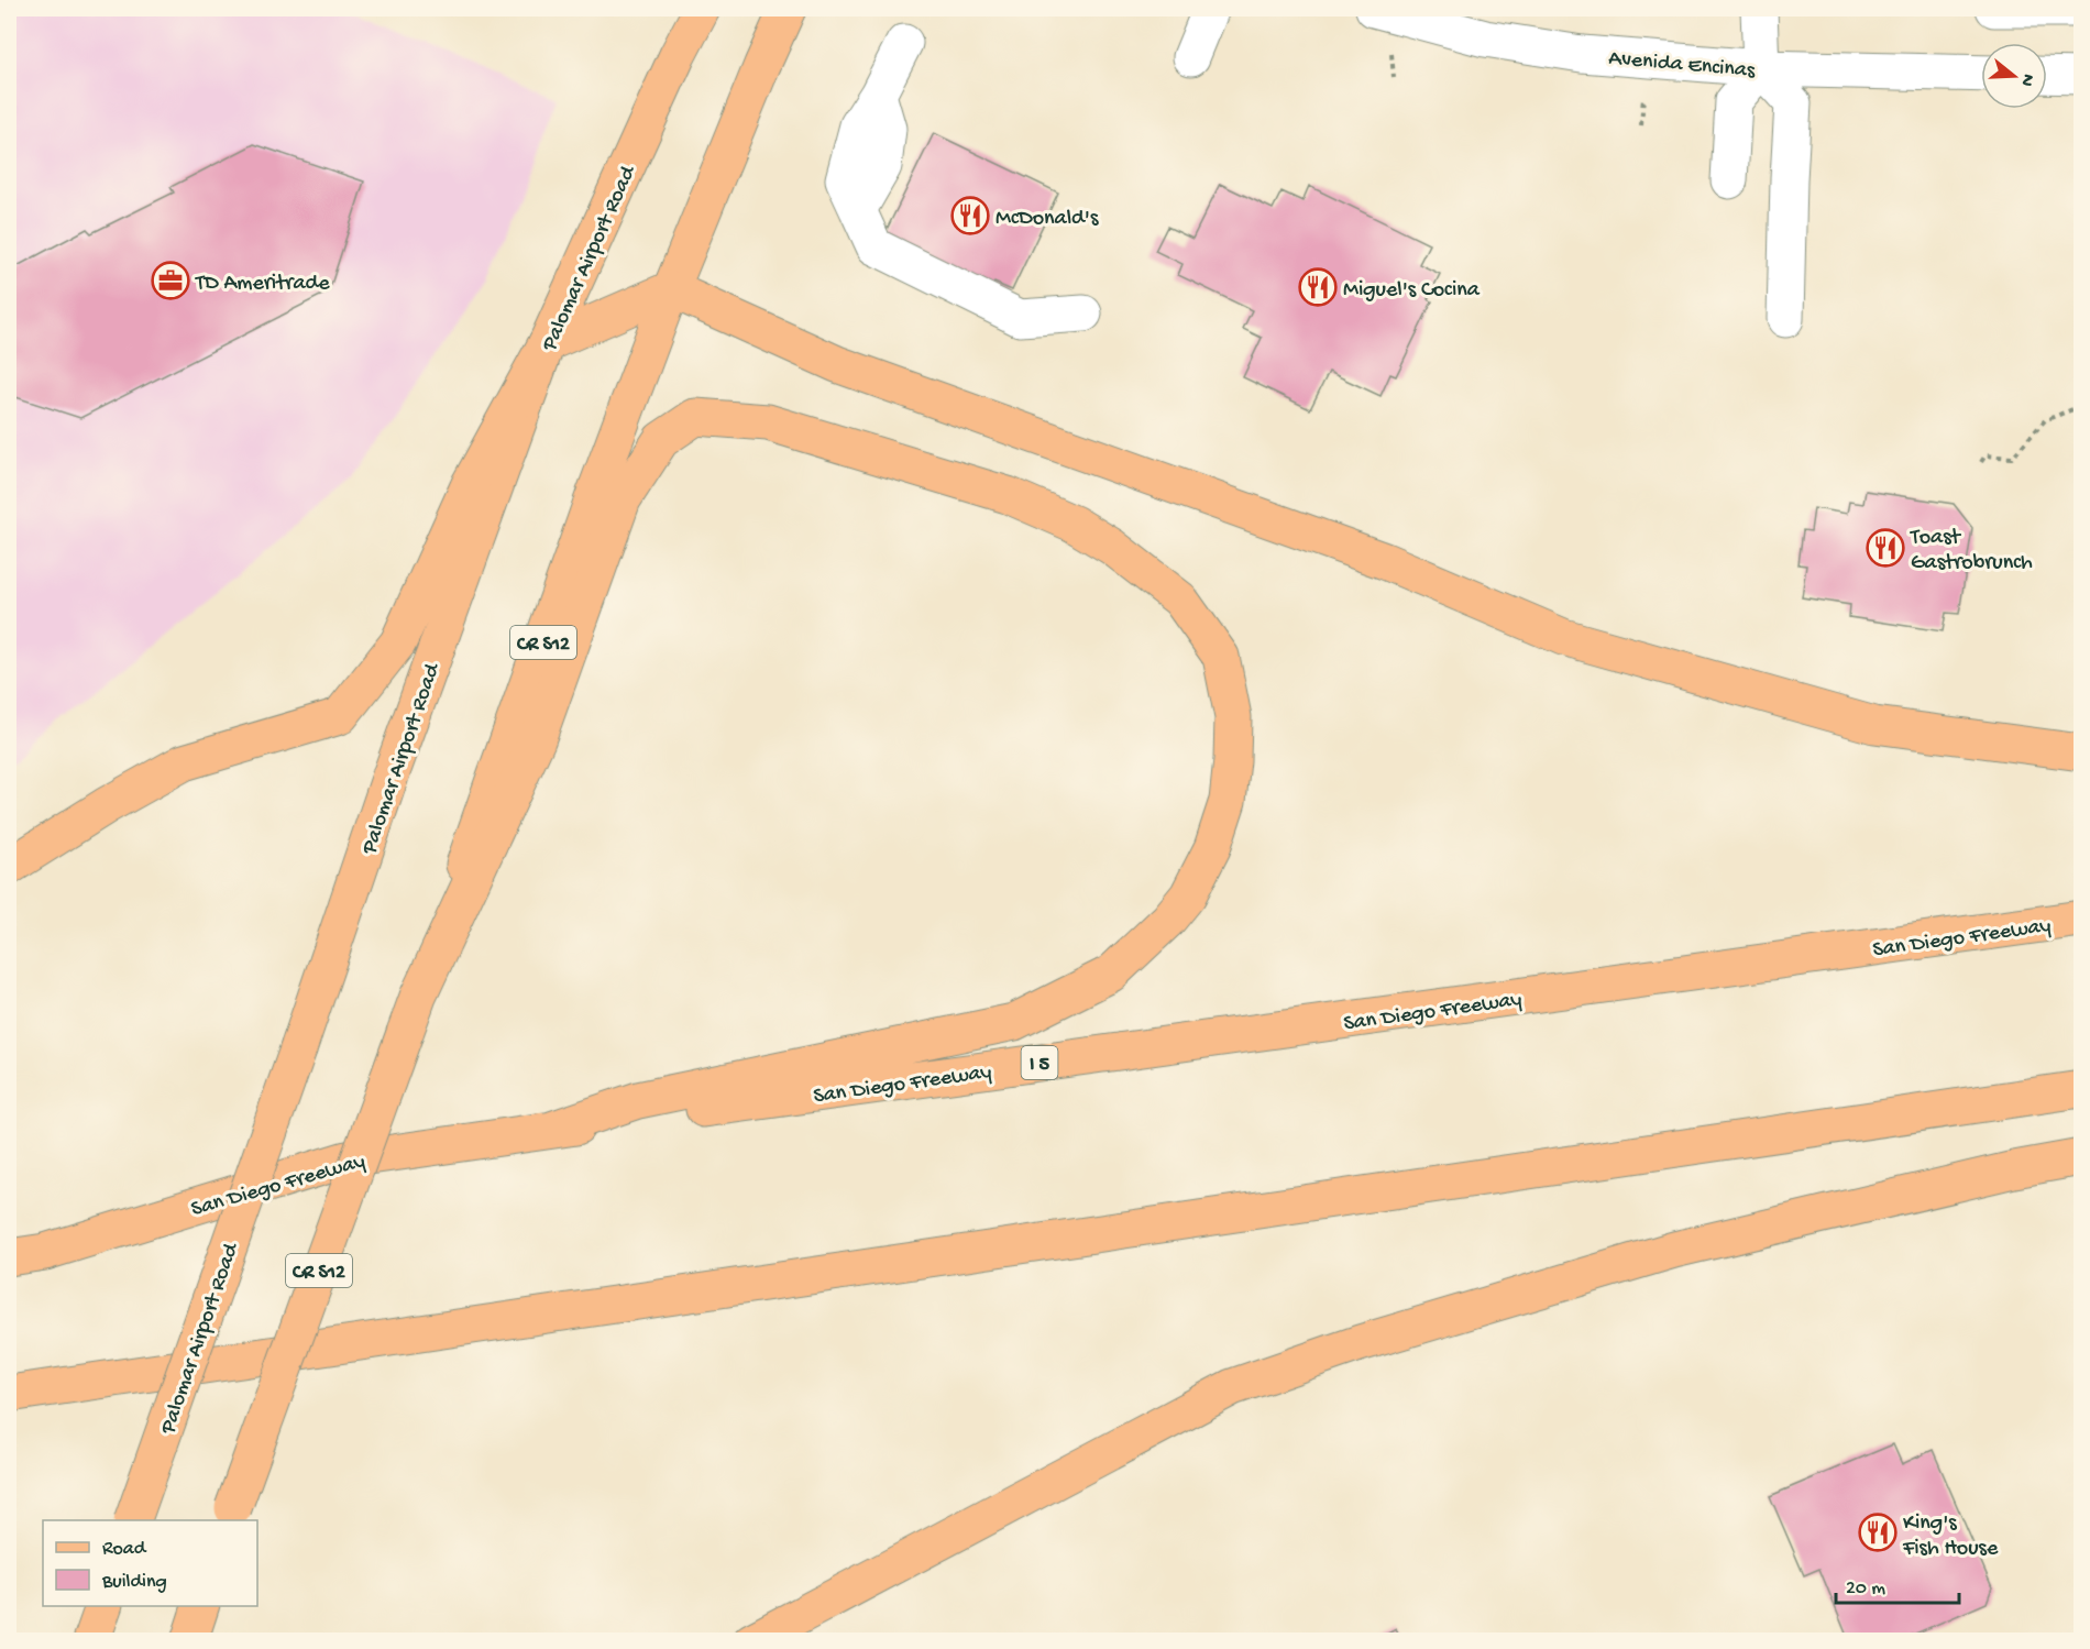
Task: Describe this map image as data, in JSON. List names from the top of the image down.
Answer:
{
  "streets": {
    "main road": [
      "Palomar Airport Road",
      "CR S12",
      "San Diego Freeway",
      "I 5"
    ],
    "street": ["Avenida Encinas"]
  },
  "places": {
    "restaurant": [
      "McDonald's",
      "Miguel's Cocina",
      "Toast Gastrobrunch",
      "King's Fish House"
    ],
    "office": ["TD Ameritrade"]
  },
  "legend": ["Road", "Building"],
  "scale_bar": "20 m",
  "north": "right"
}
